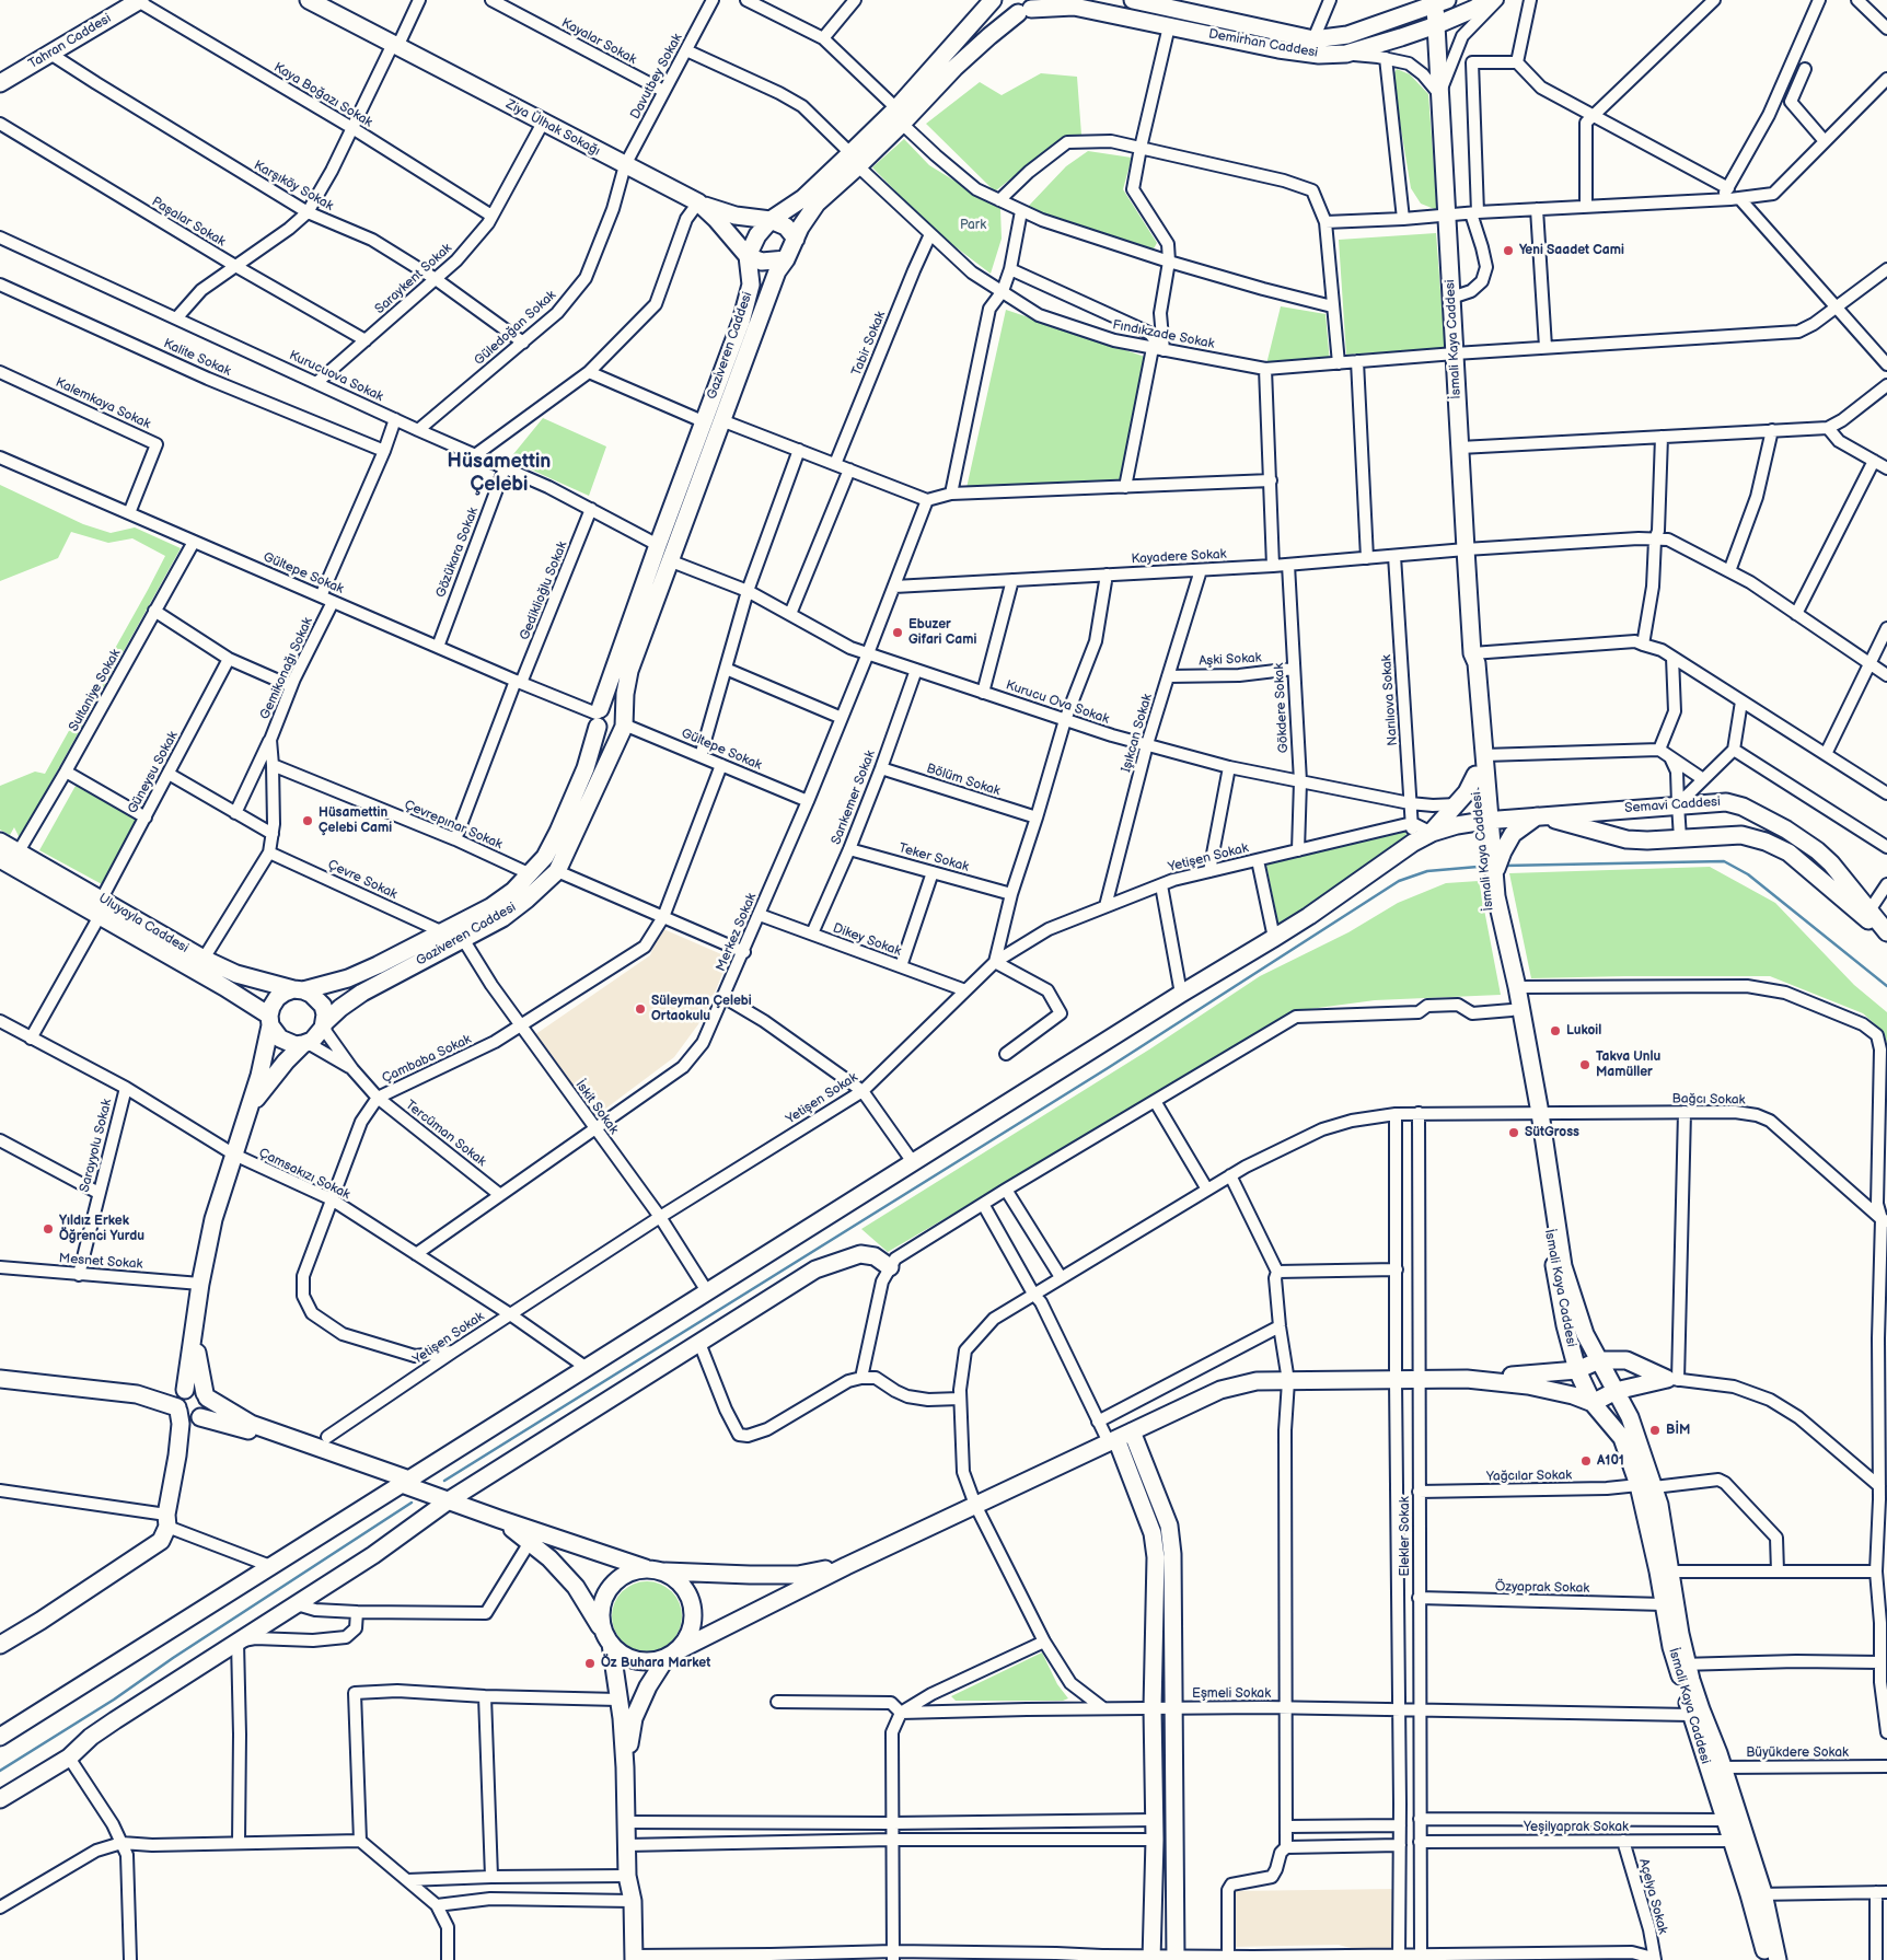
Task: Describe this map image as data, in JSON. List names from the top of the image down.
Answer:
{
  "streets": {
    "street": [
      "Tahran Caddesi",
      "Kayalar Sokak",
      "Demirhan Caddesi",
      "Davutbey Sokak",
      "Kaya Boğazı Sokak",
      "Ziya Ülhak Sokağı",
      "Karşıköy Sokak",
      "Paşalar Sokak",
      "Saraykent Sokak",
      "Güledoğan Sokak",
      "Fındıkzade Sokak",
      "İsmali Kaya Caddesi",
      "Tabir Sokak",
      "Gaziveren Caddesi",
      "Kalite Sokak",
      "Kurucuova Sokak",
      "Kalemkaya Sokak",
      "Gözükara Sokak",
      "Kayadere Sokak",
      "Gültepe Sokak",
      "Gediklioğlu Sokak",
      "Aşki Sokak",
      "Gemikonağı Sokak",
      "Sultaniye Sokak",
      "Narılıova Sokak",
      "Kurucu Ova Sokak",
      "Gökdere Sokak",
      "Işıkcan Sokak",
      "Güneysu Sokak",
      "Bölüm Sokak",
      "Sarıkemer Sokak",
      "Semavi Caddesi",
      "Çevrepınar Sokak",
      "Teker Sokak",
      "Yetişen Sokak",
      "Çevre Sokak",
      "Uluyayla Caddesi",
      "Merkez Sokak",
      "Dikey Sokak",
      "Çambaba Sokak",
      "Bağcı Sokak",
      "İskit Sokak",
      "Tercüman Sokak",
      "Sarayyolu Sokak",
      "Çamsakızı Sokak",
      "Mesnet Sokak",
      "Yağcılar Sokak",
      "Elekler Sokak",
      "Özyaprak Sokak",
      "Eşmeli Sokak",
      "Büyükdere Sokak",
      "Yeşilyaprak Sokak",
      "Açelya Sokak"
    ]
  },
  "crossings": [
    ["Tahran Caddesi", "Kaya Boğazı Sokak"],
    ["Tahran Caddesi", "Karşıköy Sokak"],
    ["Kayalar Sokak", "Davutbey Sokak"],
    ["Demirhan Caddesi", "İsmali Kaya Caddesi"],
    ["Demirhan Caddesi", "Gaziveren Caddesi"],
    ["Davutbey Sokak", "Ziya Ülhak Sokağı"],
    ["Davutbey Sokak", "Güledoğan Sokak"],
    ["Davutbey Sokak", "Fındıkzade Sokak"],
    ["Kaya Boğazı Sokak", "Saraykent Sokak"],
    ["Ziya Ülhak Sokağı", "Saraykent Sokak"],
    ["Ziya Ülhak Sokağı", "Güledoğan Sokak"],
    ["Ziya Ülhak Sokağı", "Gaziveren Caddesi"],
    ["Karşıköy Sokak", "Saraykent Sokak"],
    ["Karşıköy Sokak", "Güledoğan Sokak"],
    ["Paşalar Sokak", "Saraykent Sokak"],
    ["Saraykent Sokak", "Kurucuova Sokak"],
    ["Güledoğan Sokak", "Kurucuova Sokak"],
    ["Fındıkzade Sokak", "İsmali Kaya Caddesi"],
    ["Fındıkzade Sokak", "Tabir Sokak"],
    ["Fındıkzade Sokak", "Gaziveren Caddesi"],
    ["İsmali Kaya Caddesi", "Kayadere Sokak"],
    ["İsmali Kaya Caddesi", "Semavi Caddesi"],
    ["İsmali Kaya Caddesi", "Bağcı Sokak"],
    ["İsmali Kaya Caddesi", "Yağcılar Sokak"],
    ["İsmali Kaya Caddesi", "Özyaprak Sokak"],
    ["İsmali Kaya Caddesi", "Eşmeli Sokak"],
    ["İsmali Kaya Caddesi", "Büyükdere Sokak"],
    ["İsmali Kaya Caddesi", "Yeşilyaprak Sokak"],
    ["Gaziveren Caddesi", "Kurucuova Sokak"],
    ["Gaziveren Caddesi", "Gültepe Sokak"],
    ["Gaziveren Caddesi", "Kurucu Ova Sokak"],
    ["Gaziveren Caddesi", "Çevrepınar Sokak"],
    ["Gaziveren Caddesi", "Çevre Sokak"],
    ["Gaziveren Caddesi", "Uluyayla Caddesi"],
    ["Gaziveren Caddesi", "İskit Sokak"],
    ["Gaziveren Caddesi", "Tercüman Sokak"],
    ["Kurucuova Sokak", "Gözükara Sokak"],
    ["Kurucuova Sokak", "Gediklioğlu Sokak"],
    ["Kalemkaya Sokak", "Gültepe Sokak"],
    ["Gözükara Sokak", "Gültepe Sokak"],
    ["Kayadere Sokak", "Narılıova Sokak"],
    ["Kayadere Sokak", "Gökdere Sokak"],
    ["Kayadere Sokak", "Işıkcan Sokak"],
    ["Kayadere Sokak", "Merkez Sokak"],
    ["Gültepe Sokak", "Gediklioğlu Sokak"],
    ["Gültepe Sokak", "Gemikonağı Sokak"],
    ["Gültepe Sokak", "Sultaniye Sokak"],
    ["Gültepe Sokak", "Merkez Sokak"],
    ["Gültepe Sokak", "Çambaba Sokak"],
    ["Gediklioğlu Sokak", "Çevrepınar Sokak"],
    ["Aşki Sokak", "Gökdere Sokak"],
    ["Aşki Sokak", "Işıkcan Sokak"],
    ["Gemikonağı Sokak", "Çevrepınar Sokak"],
    ["Gemikonağı Sokak", "Çevre Sokak"],
    ["Gemikonağı Sokak", "Uluyayla Caddesi"],
    ["Sultaniye Sokak", "Uluyayla Caddesi"],
    ["Narılıova Sokak", "Kurucu Ova Sokak"],
    ["Narılıova Sokak", "Yetişen Sokak"],
    ["Kurucu Ova Sokak", "Gökdere Sokak"],
    ["Kurucu Ova Sokak", "Işıkcan Sokak"],
    ["Kurucu Ova Sokak", "Sarıkemer Sokak"],
    ["Kurucu Ova Sokak", "Merkez Sokak"],
    ["Gökdere Sokak", "Yetişen Sokak"],
    ["Işıkcan Sokak", "Yetişen Sokak"],
    ["Güneysu Sokak", "Uluyayla Caddesi"],
    ["Bölüm Sokak", "Sarıkemer Sokak"],
    ["Sarıkemer Sokak", "Teker Sokak"],
    ["Sarıkemer Sokak", "Dikey Sokak"],
    ["Yetişen Sokak", "Dikey Sokak"],
    ["Yetişen Sokak", "Çambaba Sokak"],
    ["Yetişen Sokak", "İskit Sokak"],
    ["Yetişen Sokak", "Çamsakızı Sokak"],
    ["Uluyayla Caddesi", "Tercüman Sokak"],
    ["Merkez Sokak", "Dikey Sokak"],
    ["Merkez Sokak", "İskit Sokak"],
    ["Merkez Sokak", "Tercüman Sokak"],
    ["Merkez Sokak", "Çamsakızı Sokak"],
    ["Çambaba Sokak", "İskit Sokak"],
    ["Çambaba Sokak", "Tercüman Sokak"],
    ["Çambaba Sokak", "Çamsakızı Sokak"],
    ["Bağcı Sokak", "Elekler Sokak"],
    ["Bağcı Sokak", "Eşmeli Sokak"],
    ["Sarayyolu Sokak", "Çamsakızı Sokak"],
    ["Sarayyolu Sokak", "Mesnet Sokak"],
    ["Yağcılar Sokak", "Elekler Sokak"],
    ["Elekler Sokak", "Özyaprak Sokak"],
    ["Elekler Sokak", "Eşmeli Sokak"],
    ["Elekler Sokak", "Yeşilyaprak Sokak"],
    ["Yeşilyaprak Sokak", "Açelya Sokak"]
  ],
  "districts": ["Hüsamettin Çelebi"],
  "parks": ["Park"],
  "places": [
    "Yeni Saadet Cami",
    "Ebuzer Gifari Cami",
    "Hüsamettin Çelebi Cami",
    "Süleyman Çelebi Ortaokulu",
    "Lukoil",
    "Takva Unlu Mamüller",
    "SütGross",
    "Yıldız Erkek Öğrenci Yurdu",
    "BİM",
    "A101",
    "Öz Buhara Market"
  ]
}
